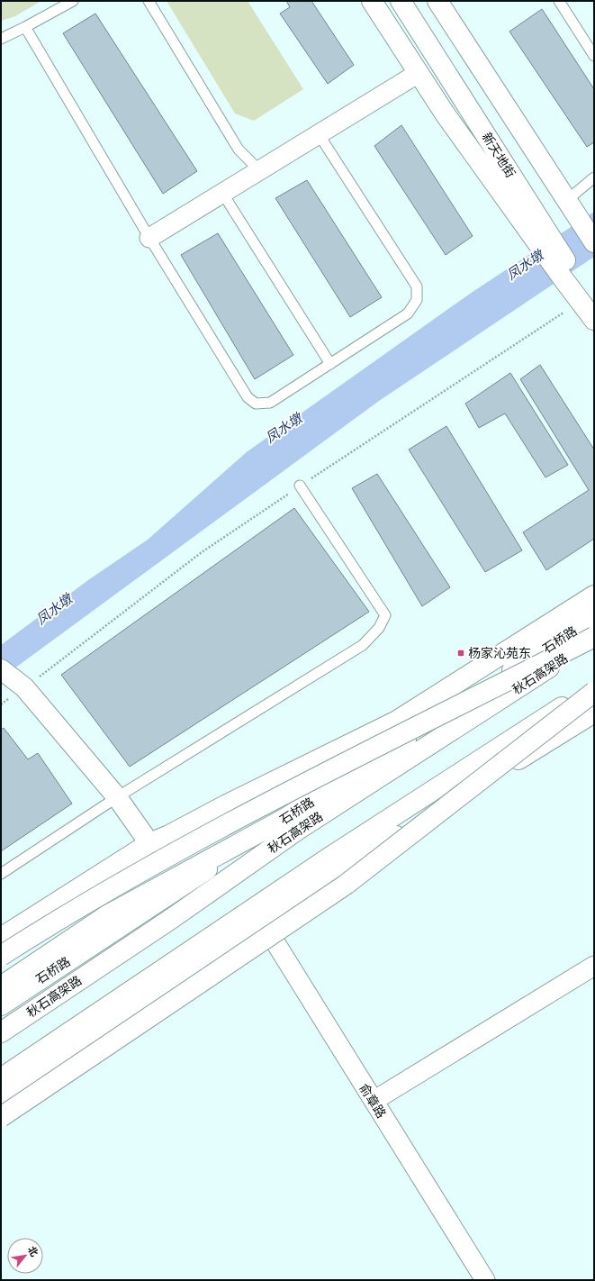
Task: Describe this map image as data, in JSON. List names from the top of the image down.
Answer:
{
  "streets": {
    "main road": ["新天地街", "石桥路", "秋石高架路"],
    "street": ["俞章路"]
  },
  "water": ["凤水墩"],
  "places": {
    "transit": ["杨家沁苑东"]
  },
  "north": "top right"
}
